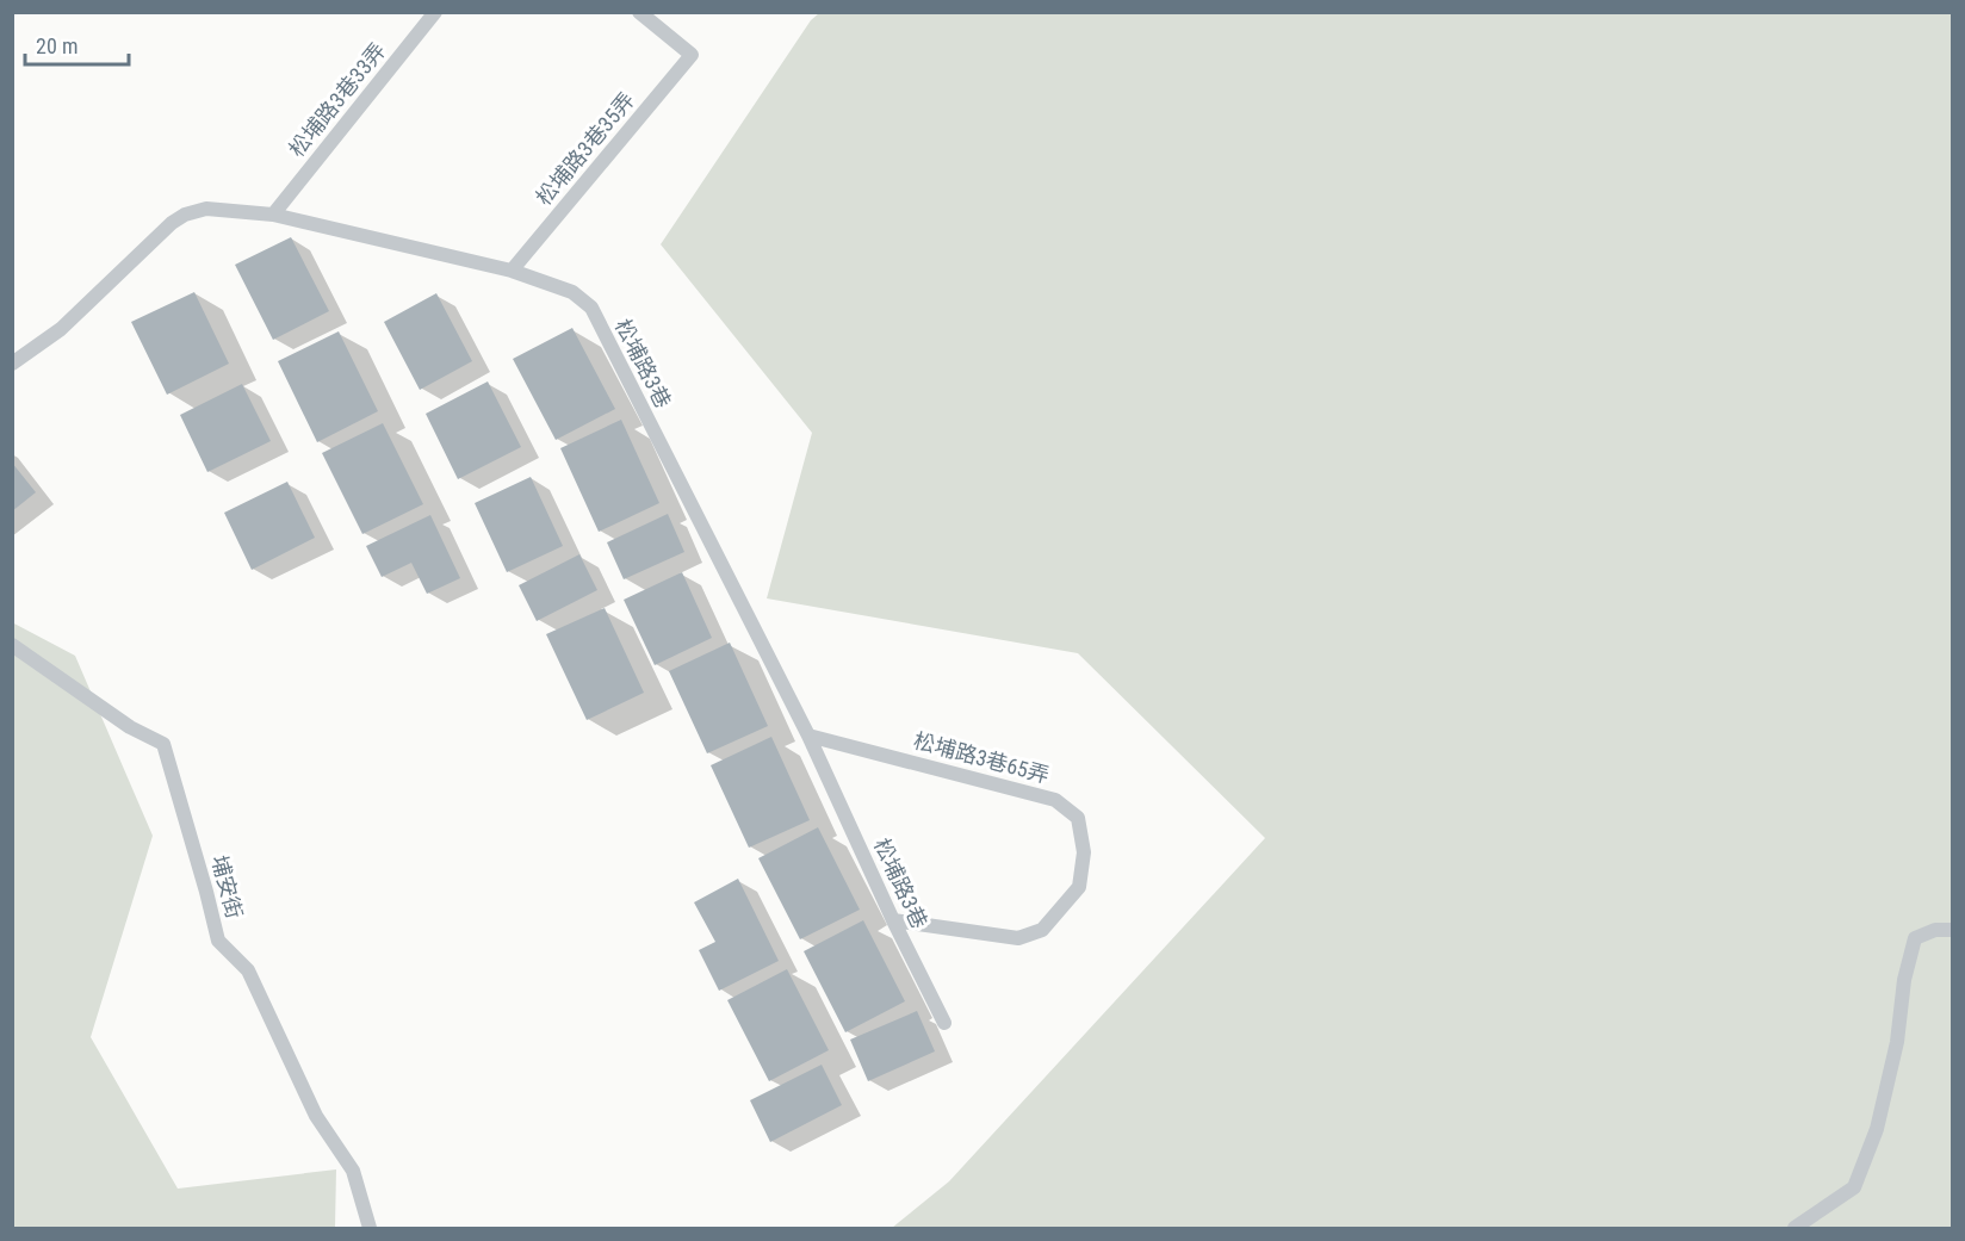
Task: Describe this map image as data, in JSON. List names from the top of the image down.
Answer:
{
  "streets": {
    "lane": [
      "松埔路3巷33弄",
      "松埔路3巷35弄",
      "松埔路3巷",
      "松埔路3巷65弄",
      "埔安街"
    ]
  },
  "crossings": [
    ["松埔路3巷33弄", "松埔路3巷"],
    ["松埔路3巷35弄", "松埔路3巷"],
    ["松埔路3巷", "松埔路3巷65弄"]
  ],
  "scale_bar": "20 m"
}
